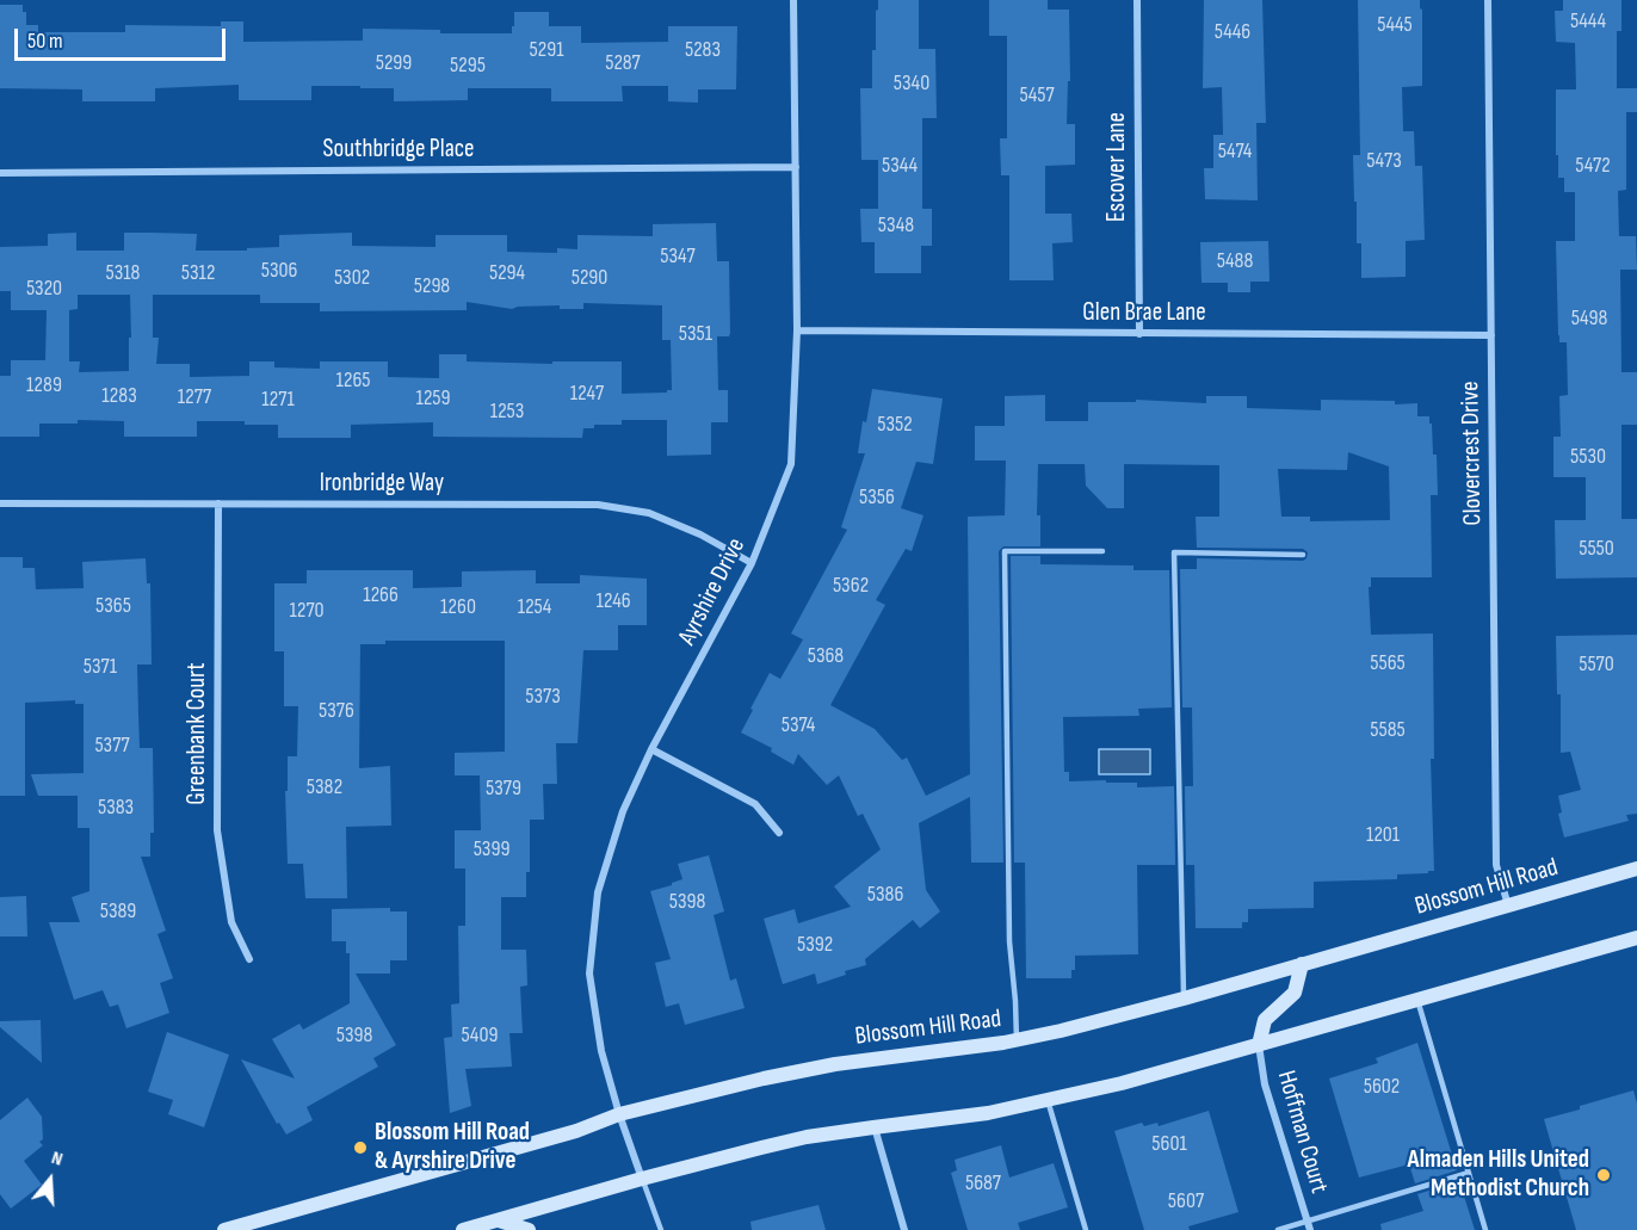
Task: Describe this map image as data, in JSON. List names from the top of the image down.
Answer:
{
  "streets": {
    "main road": ["Blossom Hill Road"],
    "street": [
      "Southbridge Place",
      "Escover Lane",
      "Glen Brae Lane",
      "Clovercrest Drive",
      "Ironbridge Way",
      "Ayrshire Drive",
      "Greenbank Court",
      "Hoffman Court"
    ]
  },
  "crossings": [
    ["Southbridge Place", "Ayrshire Drive"],
    ["Escover Lane", "Glen Brae Lane"],
    ["Glen Brae Lane", "Clovercrest Drive"],
    ["Glen Brae Lane", "Ayrshire Drive"],
    ["Clovercrest Drive", "Blossom Hill Road"],
    ["Ironbridge Way", "Ayrshire Drive"],
    ["Ironbridge Way", "Greenbank Court"],
    ["Ayrshire Drive", "Blossom Hill Road"]
  ],
  "places": ["Blossom Hill Road & Ayrshire Drive", "Almaden Hills United Methodist Church"],
  "house_numbers": [
    "5444",
    "5445",
    "5446",
    "5291",
    "5283",
    "5299",
    "5287",
    "5295",
    "5340",
    "5457",
    "5474",
    "5473",
    "5344",
    "5472",
    "5348",
    "5347",
    "5488",
    "5306",
    "5318",
    "5312",
    "5294",
    "5302",
    "5290",
    "5298",
    "5320",
    "5498",
    "5351",
    "1265",
    "1289",
    "1247",
    "1283",
    "1277",
    "1259",
    "1271",
    "1253",
    "5352",
    "5530",
    "5356",
    "5550",
    "5362",
    "1266",
    "1246",
    "5365",
    "1260",
    "1254",
    "1270",
    "5368",
    "5565",
    "5570",
    "5371",
    "5373",
    "5376",
    "5374",
    "5585",
    "5377",
    "5382",
    "5379",
    "5383",
    "1201",
    "5399",
    "5386",
    "5398",
    "5389",
    "5392",
    "5398",
    "5409",
    "5602",
    "5601",
    "5687",
    "5607"
  ],
  "scale_bar": "50 m",
  "north": "top"
}
